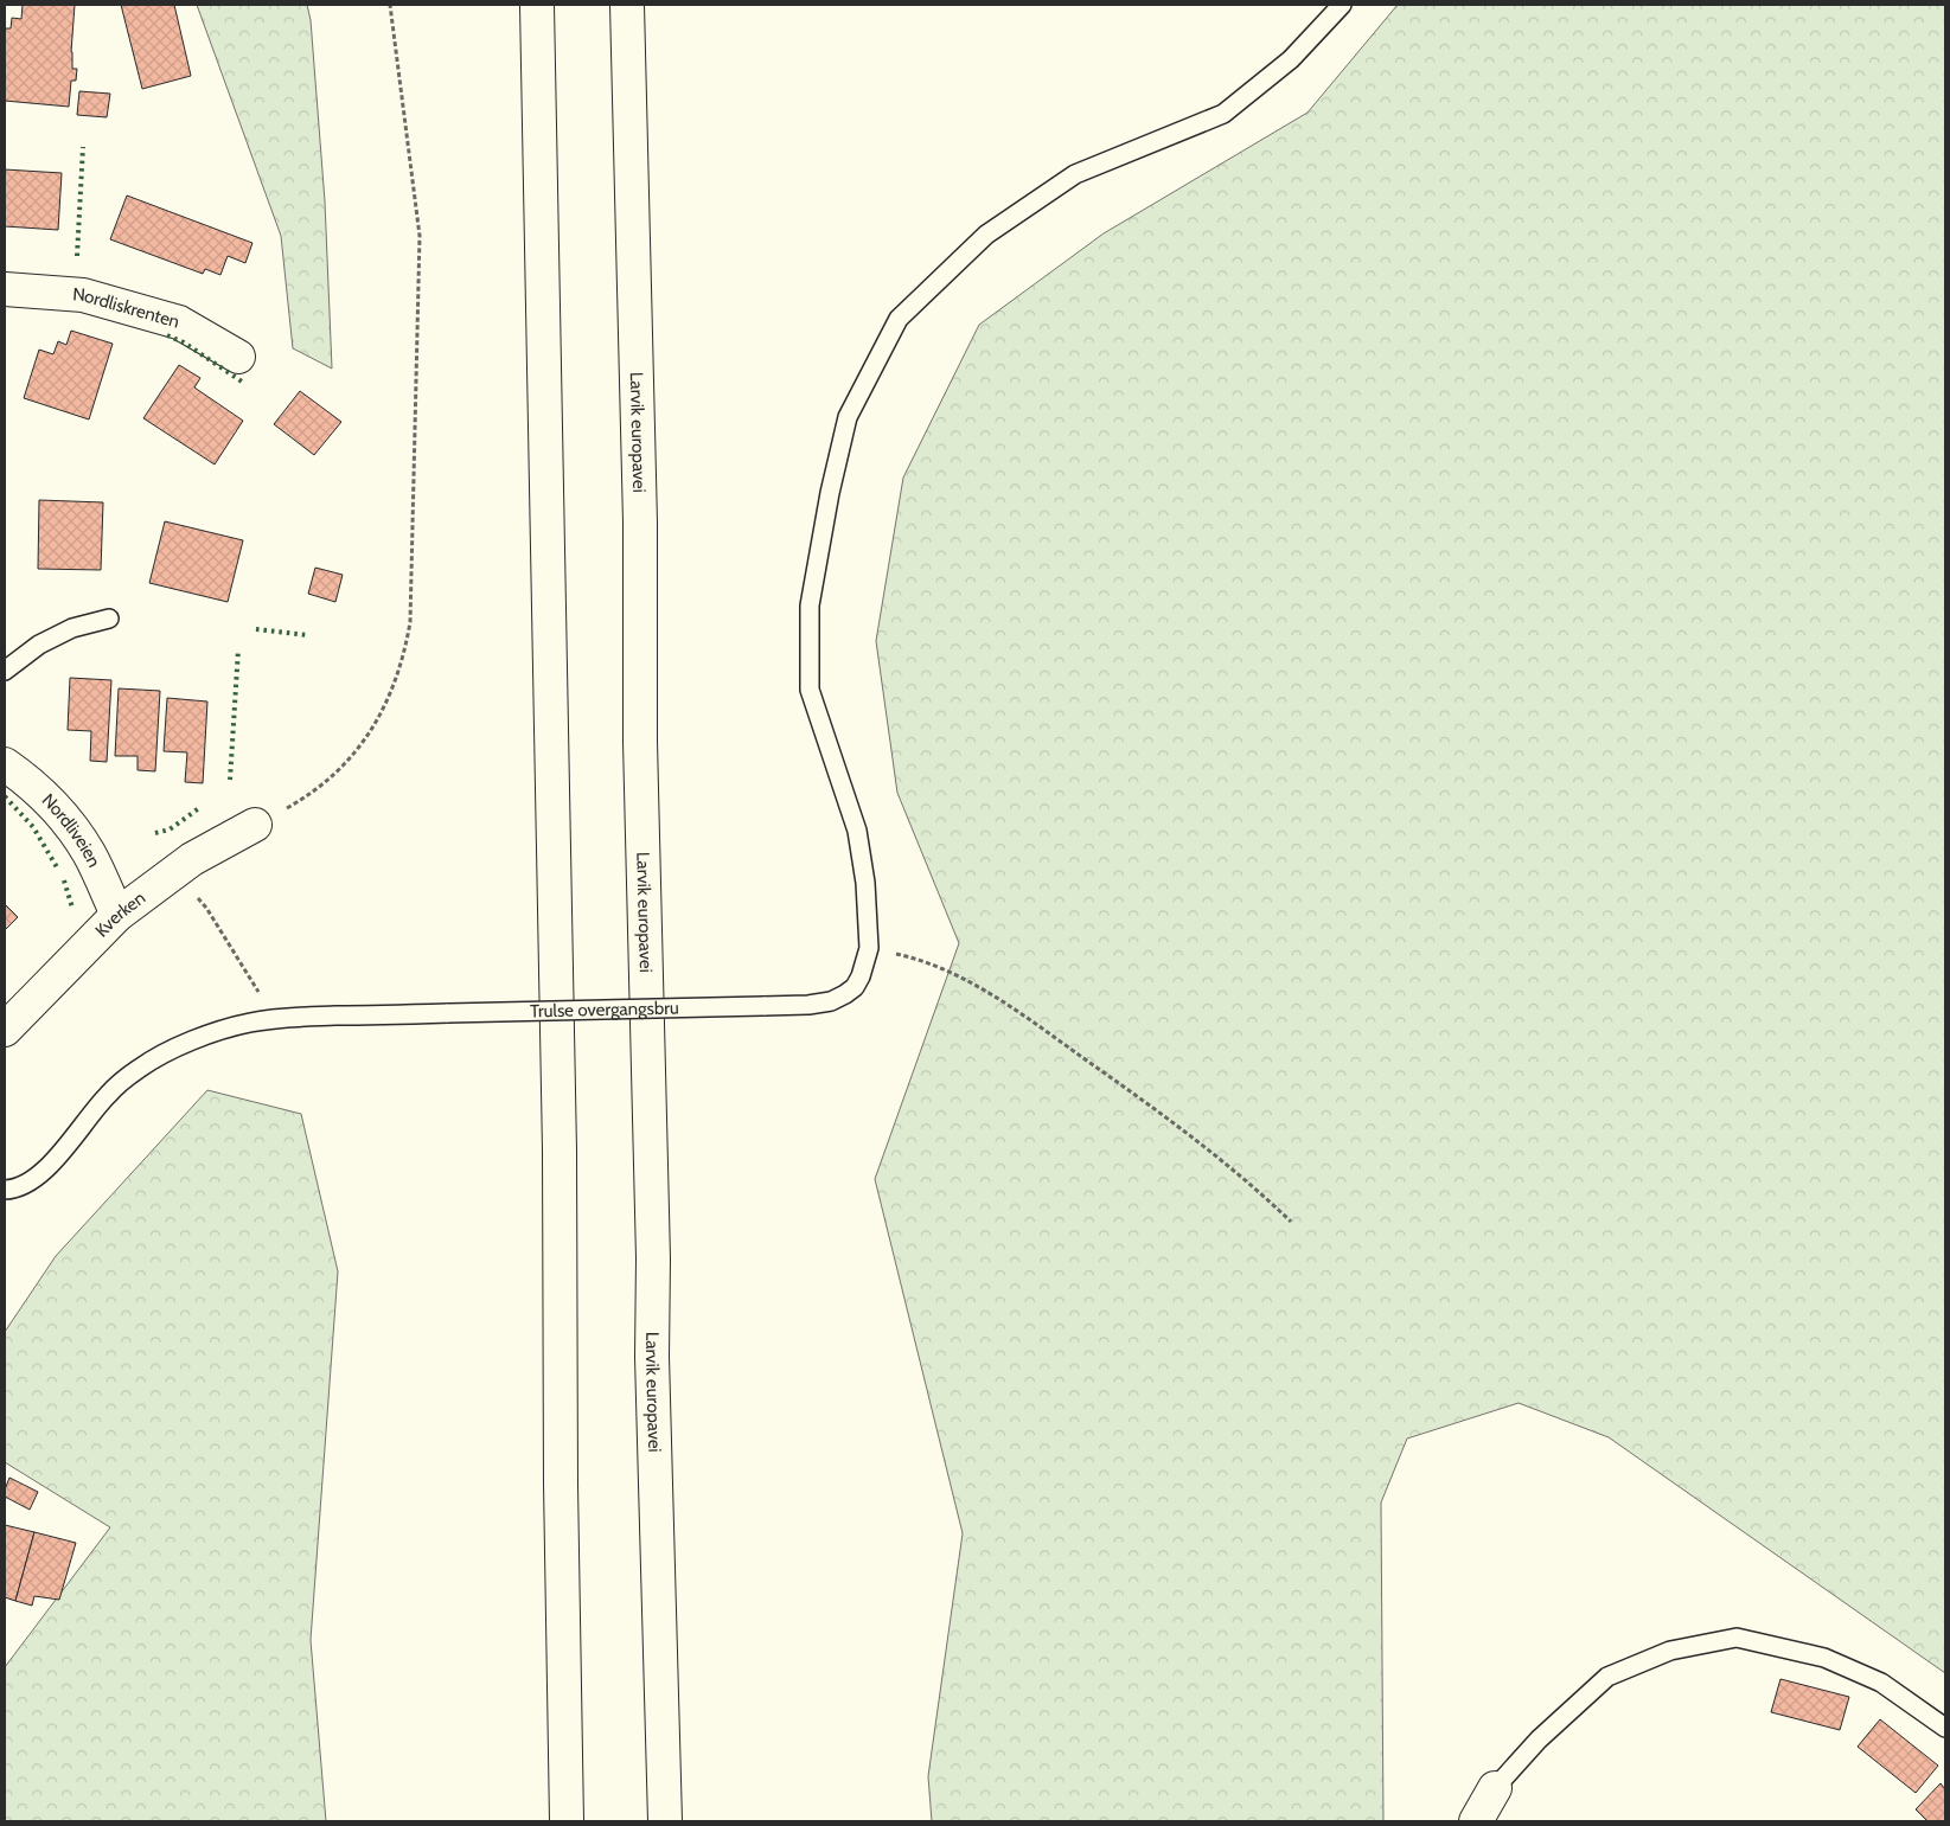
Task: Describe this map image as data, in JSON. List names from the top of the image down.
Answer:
{
  "streets": {
    "main road": [
      "Nordliskrenten",
      "Larvik europavei",
      "Nordliveien",
      "Kverken"
    ],
    "lane": ["Trulse overgangsbru"]
  },
  "crossings": [
    ["Nordliveien", "Kverken"]
  ]
}
